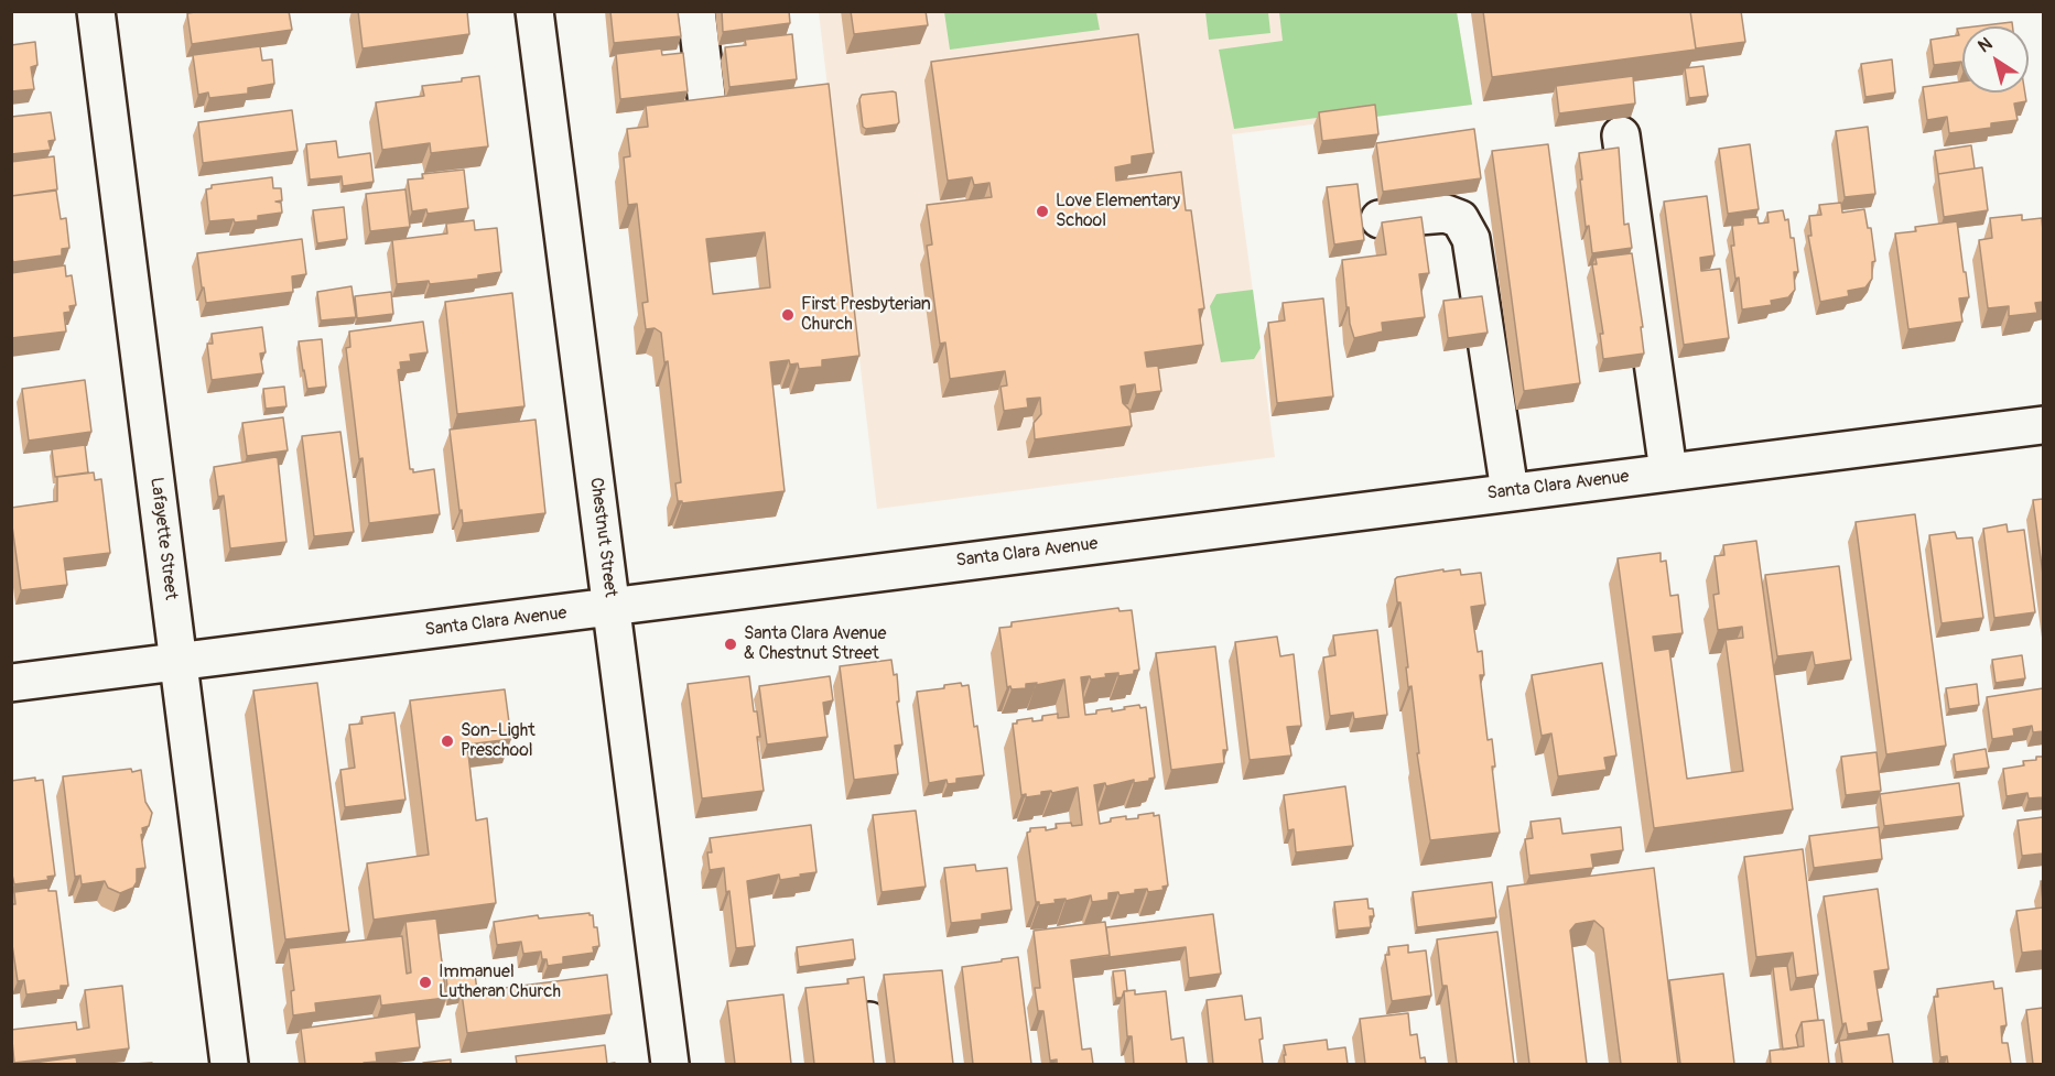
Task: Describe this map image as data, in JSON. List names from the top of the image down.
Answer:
{
  "streets": {
    "street": ["Santa Clara Avenue", "Chestnut Street", "Lafayette Street"]
  },
  "crossings": [
    ["Santa Clara Avenue", "Chestnut Street"],
    ["Santa Clara Avenue", "Lafayette Street"]
  ],
  "places": [
    "Love Elementary School",
    "First Presbyterian Church",
    "Santa Clara Avenue & Chestnut Street",
    "Son-Light Preschool",
    "Immanuel Lutheran Church"
  ],
  "north": "top left"
}
